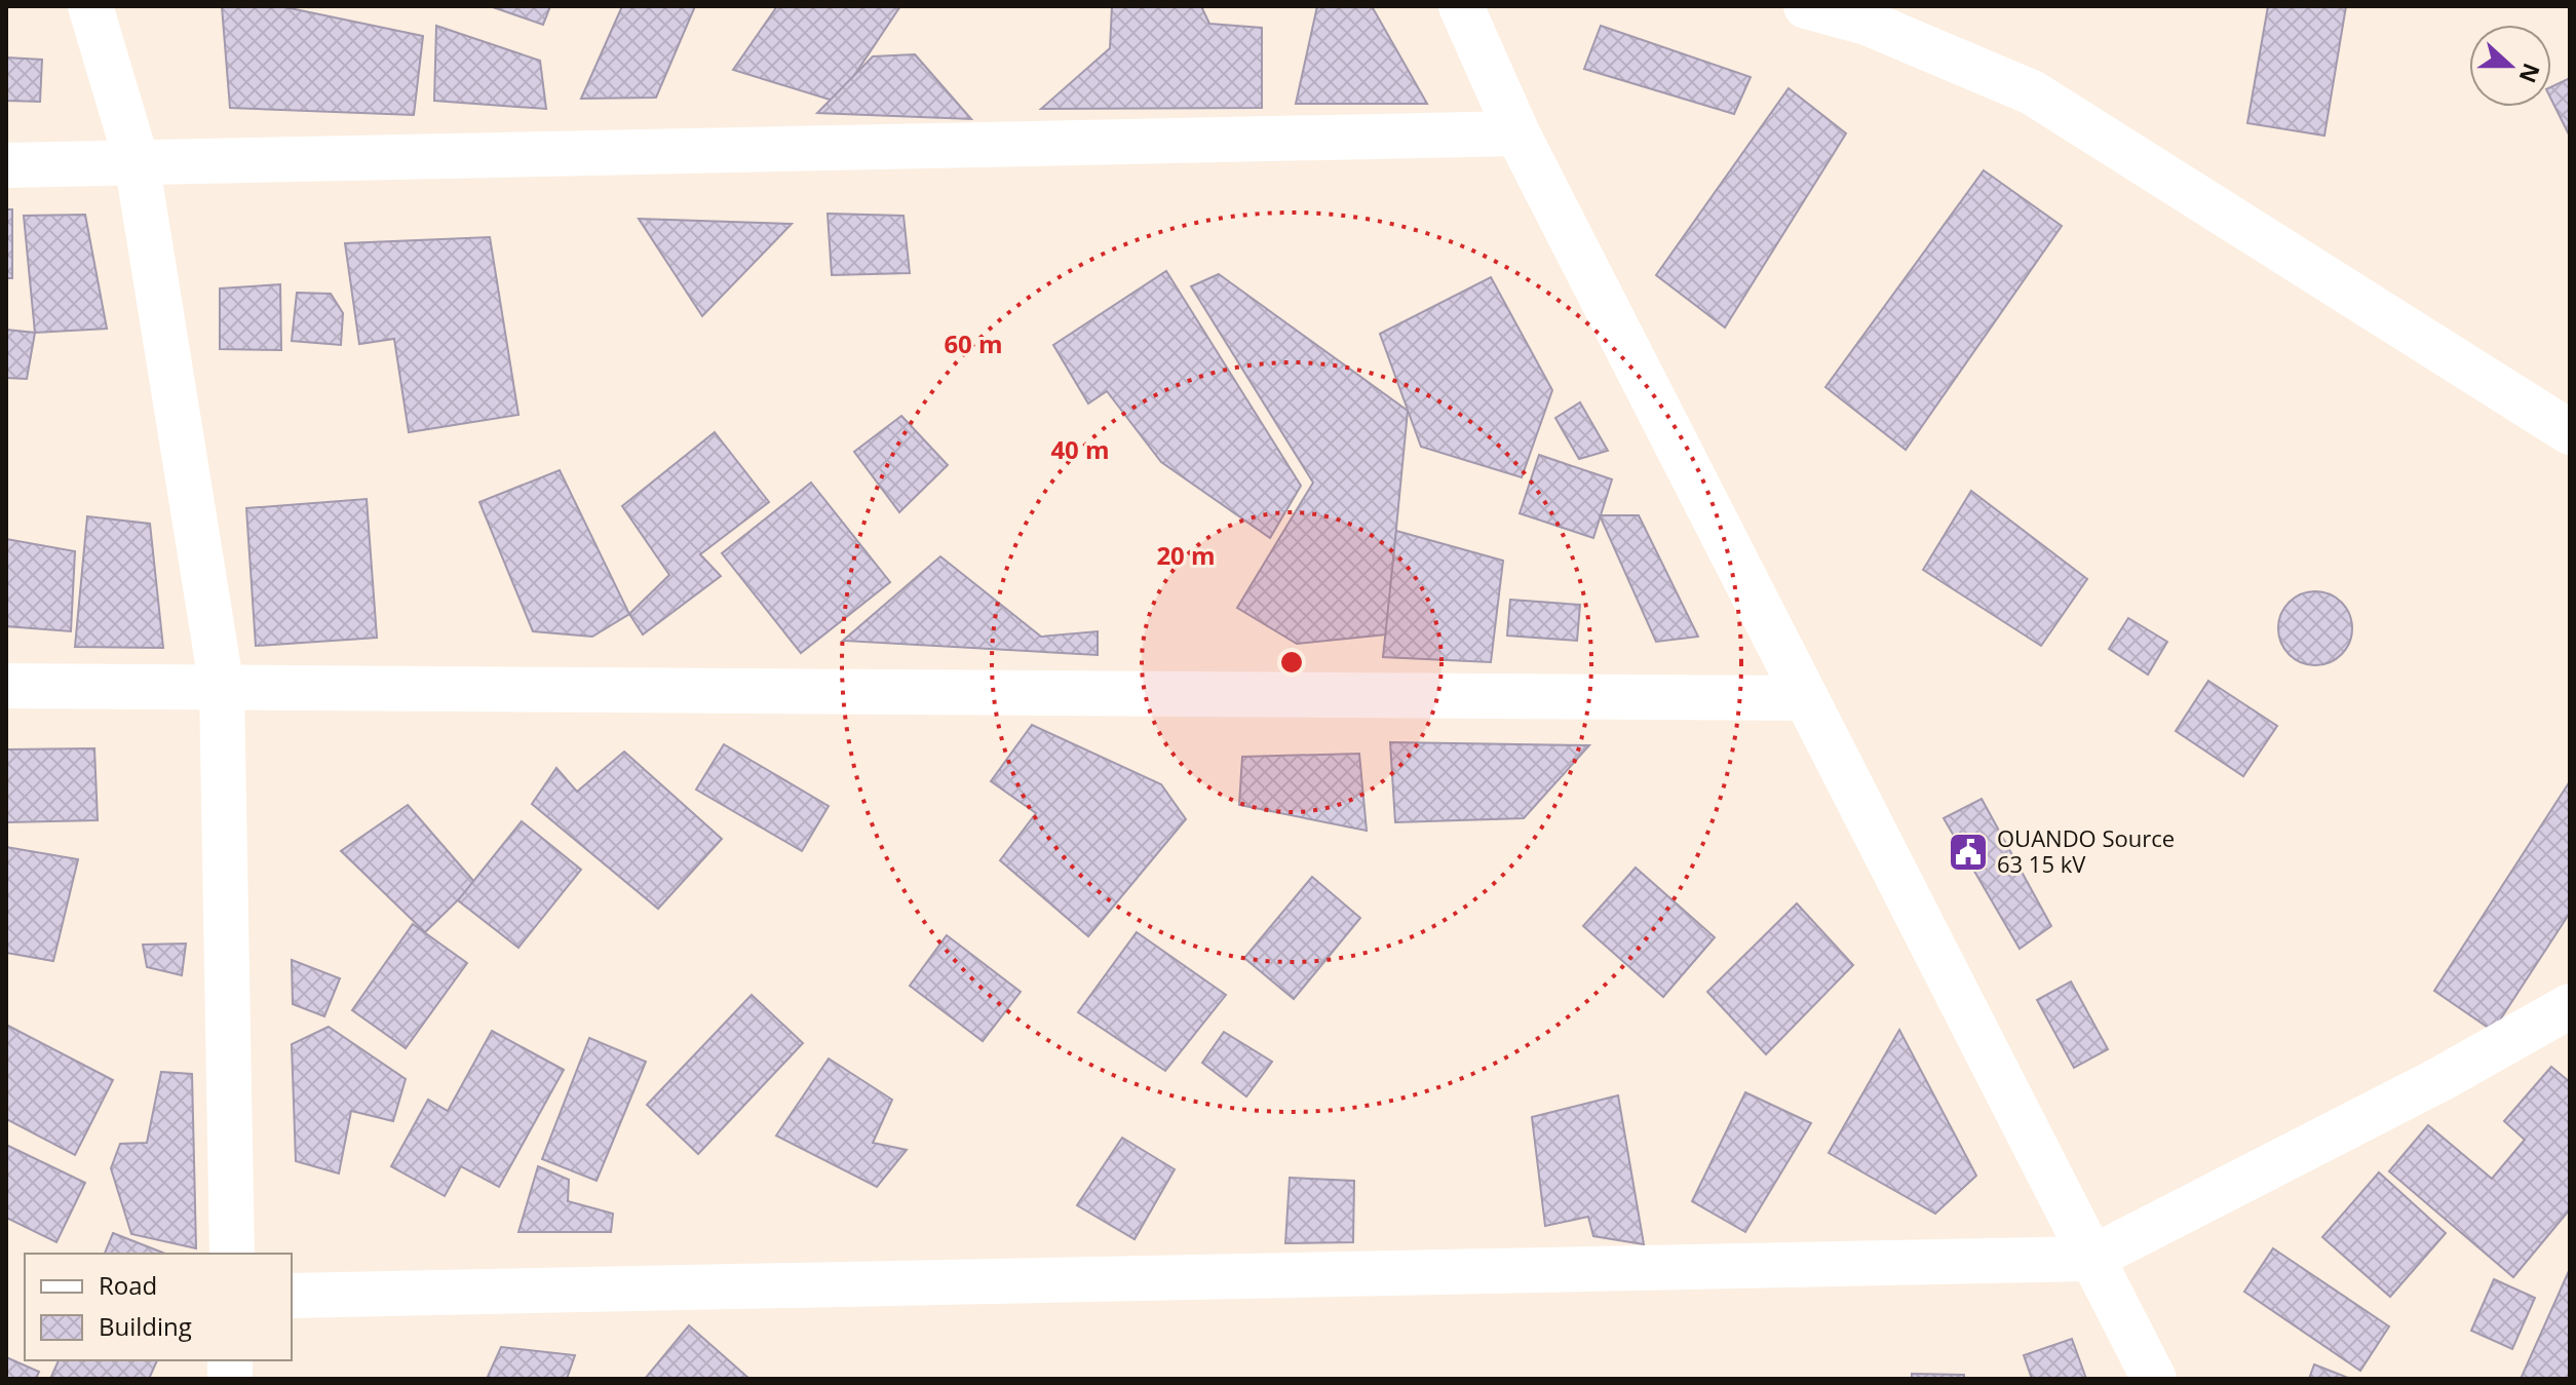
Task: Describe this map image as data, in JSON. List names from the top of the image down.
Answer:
{
  "places": {
    "public building": ["OUANDO Source 63 15 kV"]
  },
  "legend": ["Road", "Building"],
  "north": "right",
  "rings": ["60 m", "40 m", "20 m"]
}
